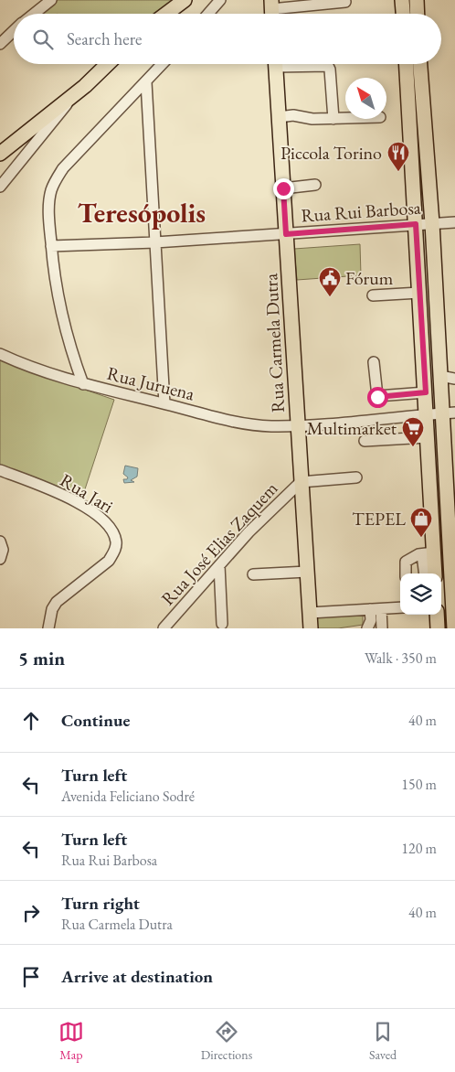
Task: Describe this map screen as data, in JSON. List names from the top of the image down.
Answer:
{
  "streets": {
    "main road": ["Rua Carmela Dutra"],
    "street": [
      "Rua Rui Barbosa",
      "Rua Juruena",
      "Rua Jari",
      "Rua José Elias Zaquem"
    ]
  },
  "crossings": [
    ["Rua Rui Barbosa", "Rua Carmela Dutra"],
    ["Rua Carmela Dutra", "Rua Juruena"],
    ["Rua Carmela Dutra", "Rua José Elias Zaquem"]
  ],
  "districts": ["Teresópolis"],
  "places": {
    "restaurant": ["Piccola Torino"],
    "public building": ["Fórum"],
    "supermarket": ["Multimarket"],
    "shop": ["TEPEL"]
  },
  "north": "top left",
  "page": {
    "search": "Search here",
    "heading": ["5 min", "Walk · 350 m"],
    "list": [
      ["Continue", "40 m"],
      ["Turn left", "Avenida Feliciano Sodré", "150 m"],
      ["Turn left", "Rua Rui Barbosa", "120 m"],
      ["Turn right", "Rua Carmela Dutra", "40 m"],
      "Arrive at destination"
    ],
    "nav": ["Map", "Directions", "Saved"]
  }
}
